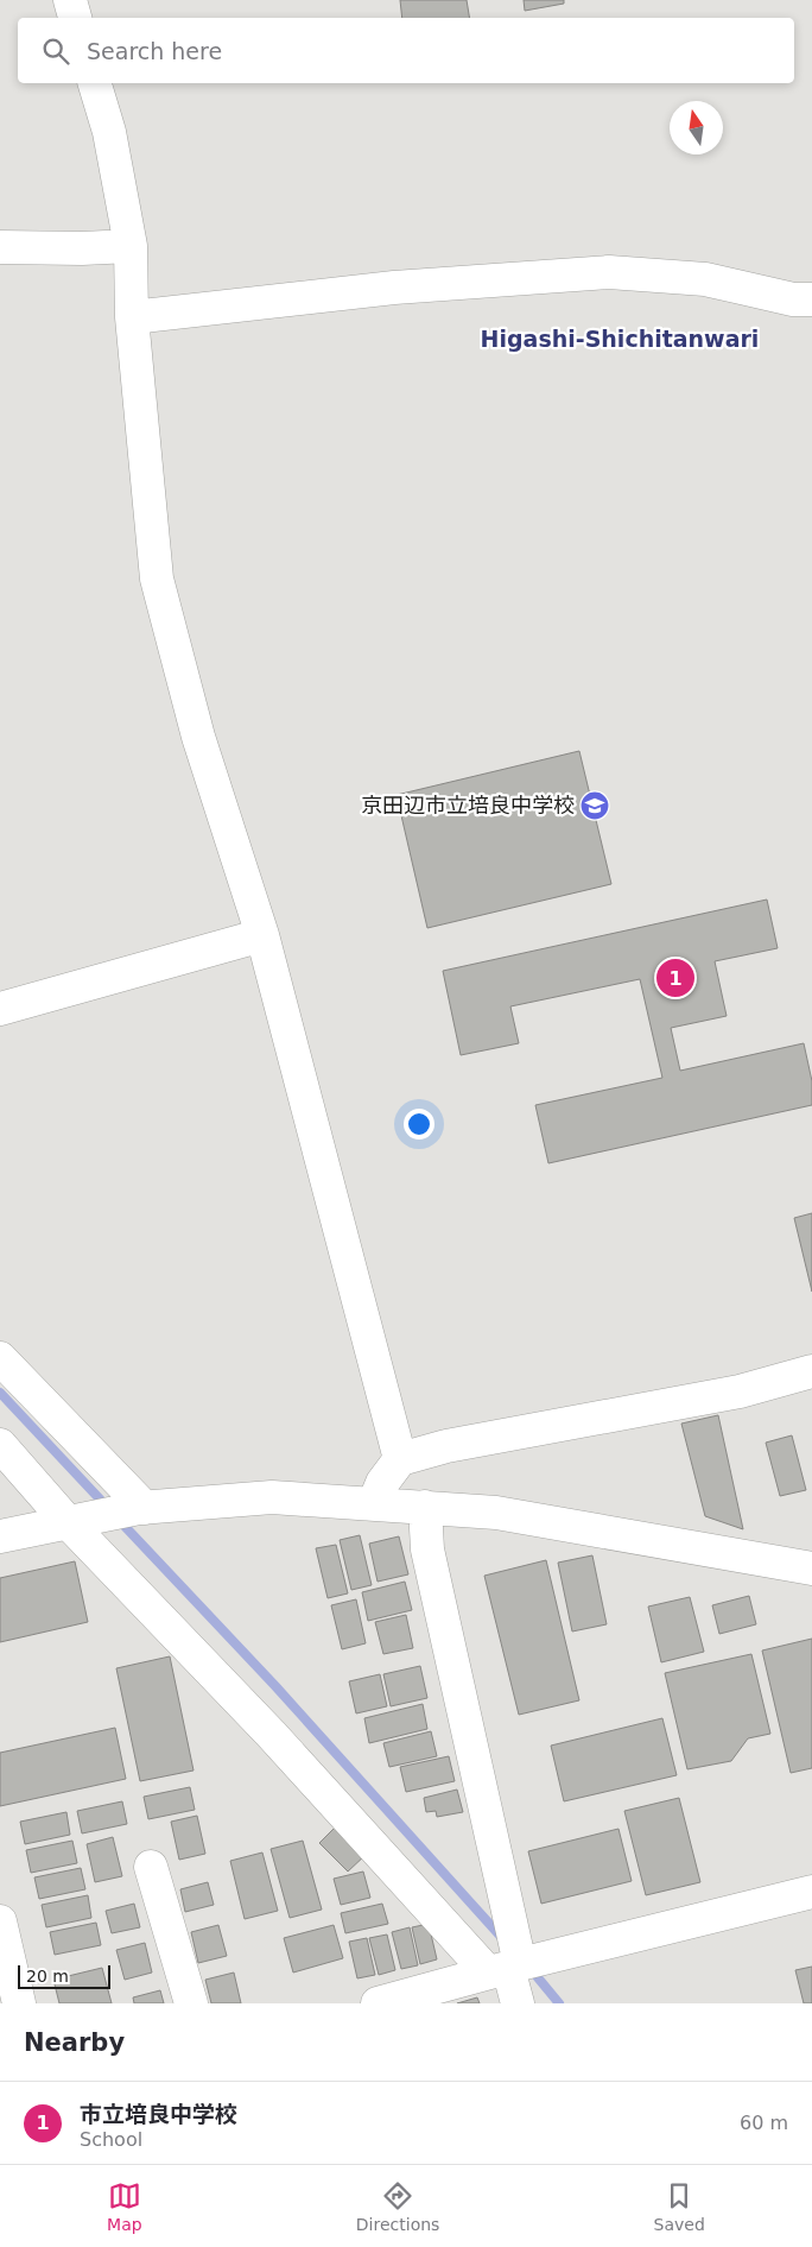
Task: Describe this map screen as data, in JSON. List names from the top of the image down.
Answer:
{
  "districts": ["Higashi-Shichitanwari"],
  "places": {
    "school or university": ["京田辺市立培良中学校"]
  },
  "scale_bar": "20 m",
  "north": "top",
  "page": {
    "search": "Search here",
    "pins": "1",
    "scale": "20 m",
    "heading": "Nearby",
    "list": [
      {
        "mark": "1",
        "name": "市立培良中学校",
        "note": "School",
        "value": "60 m"
      }
    ],
    "nav": ["Map", "Directions", "Saved"]
  }
}
